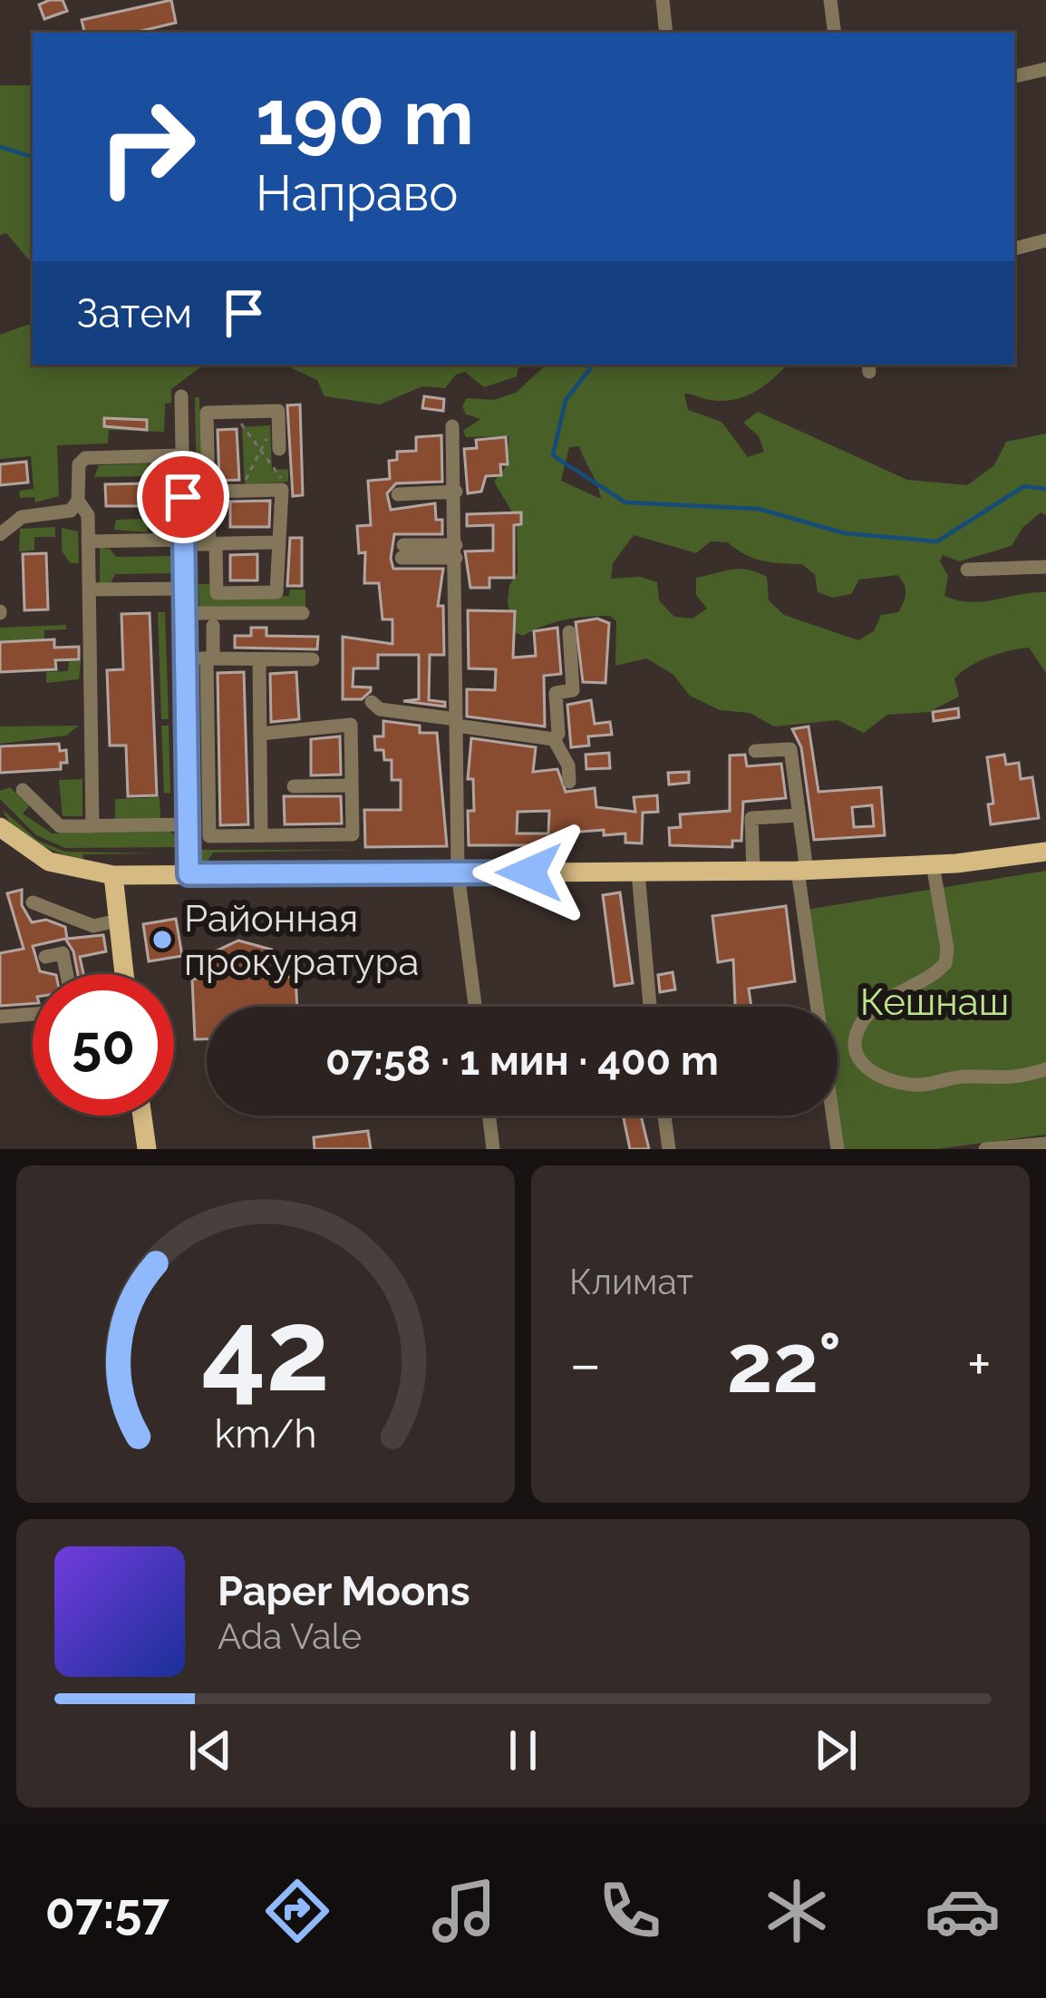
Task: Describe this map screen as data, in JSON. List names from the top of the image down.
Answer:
{
  "parks": ["Кешнаш"],
  "places": ["Районная прокуратура"],
  "page": {
    "turn": ["190 m", "Направо"],
    "then": "Затем",
    "limit": "50",
    "trip": "07:58 · 1 мин · 400 m",
    "tile": "Климат",
    "heat": ["−", "22°", "+"],
    "song": ["Paper Moons", "Ada Vale"],
    "tabs": "07:57",
    "gauge": ["42", "km/h"]
  }
}
